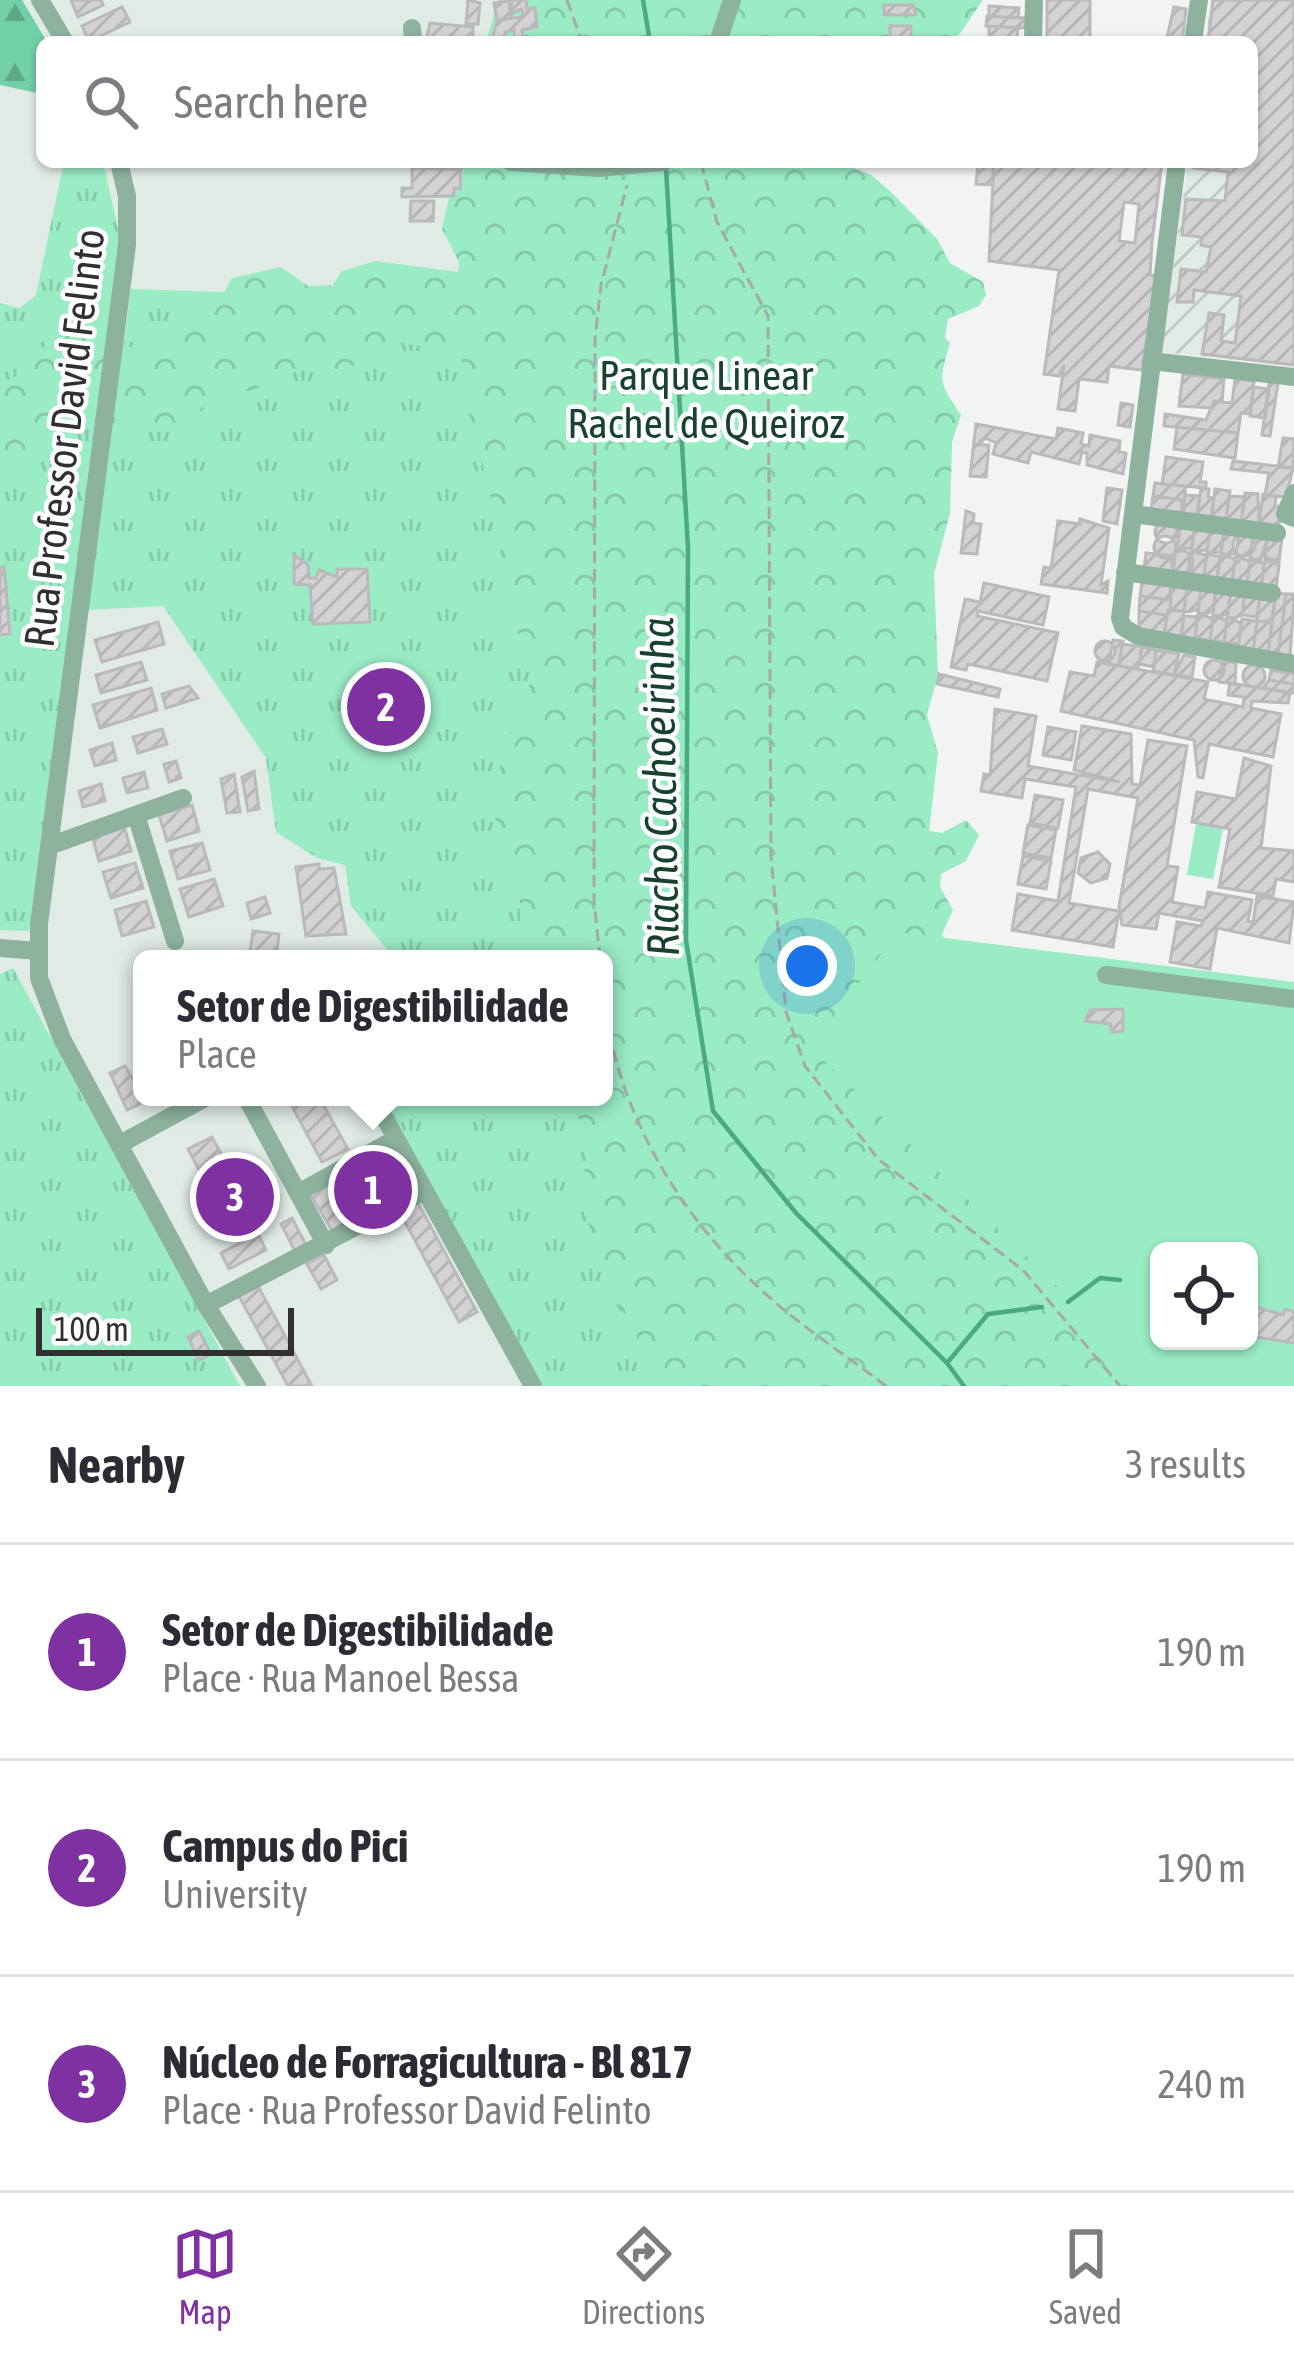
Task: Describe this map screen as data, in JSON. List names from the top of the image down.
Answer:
{
  "streets": {
    "street": ["Rua Professor David Felinto"]
  },
  "water": ["Riacho Cachoeirinha"],
  "parks": ["Parque Linear Rachel de Queiroz"],
  "scale_bar": "100 m",
  "page": {
    "search": "Search here",
    "pins": ["2", "1", "3"],
    "popup": ["Setor de Digestibilidade", "Place"],
    "scale": "100 m",
    "heading": ["Nearby", "3 results"],
    "list": [
      {
        "mark": "1",
        "name": "Setor de Digestibilidade",
        "note": "Place · Rua Manoel Bessa",
        "value": "190 m"
      },
      {
        "mark": "2",
        "name": "Campus do Pici",
        "note": "University",
        "value": "190 m"
      },
      {
        "mark": "3",
        "name": "Núcleo de Forragicultura - Bl 817",
        "note": "Place · Rua Professor David Felinto",
        "value": "240 m"
      }
    ],
    "nav": ["Map", "Directions", "Saved"]
  }
}
